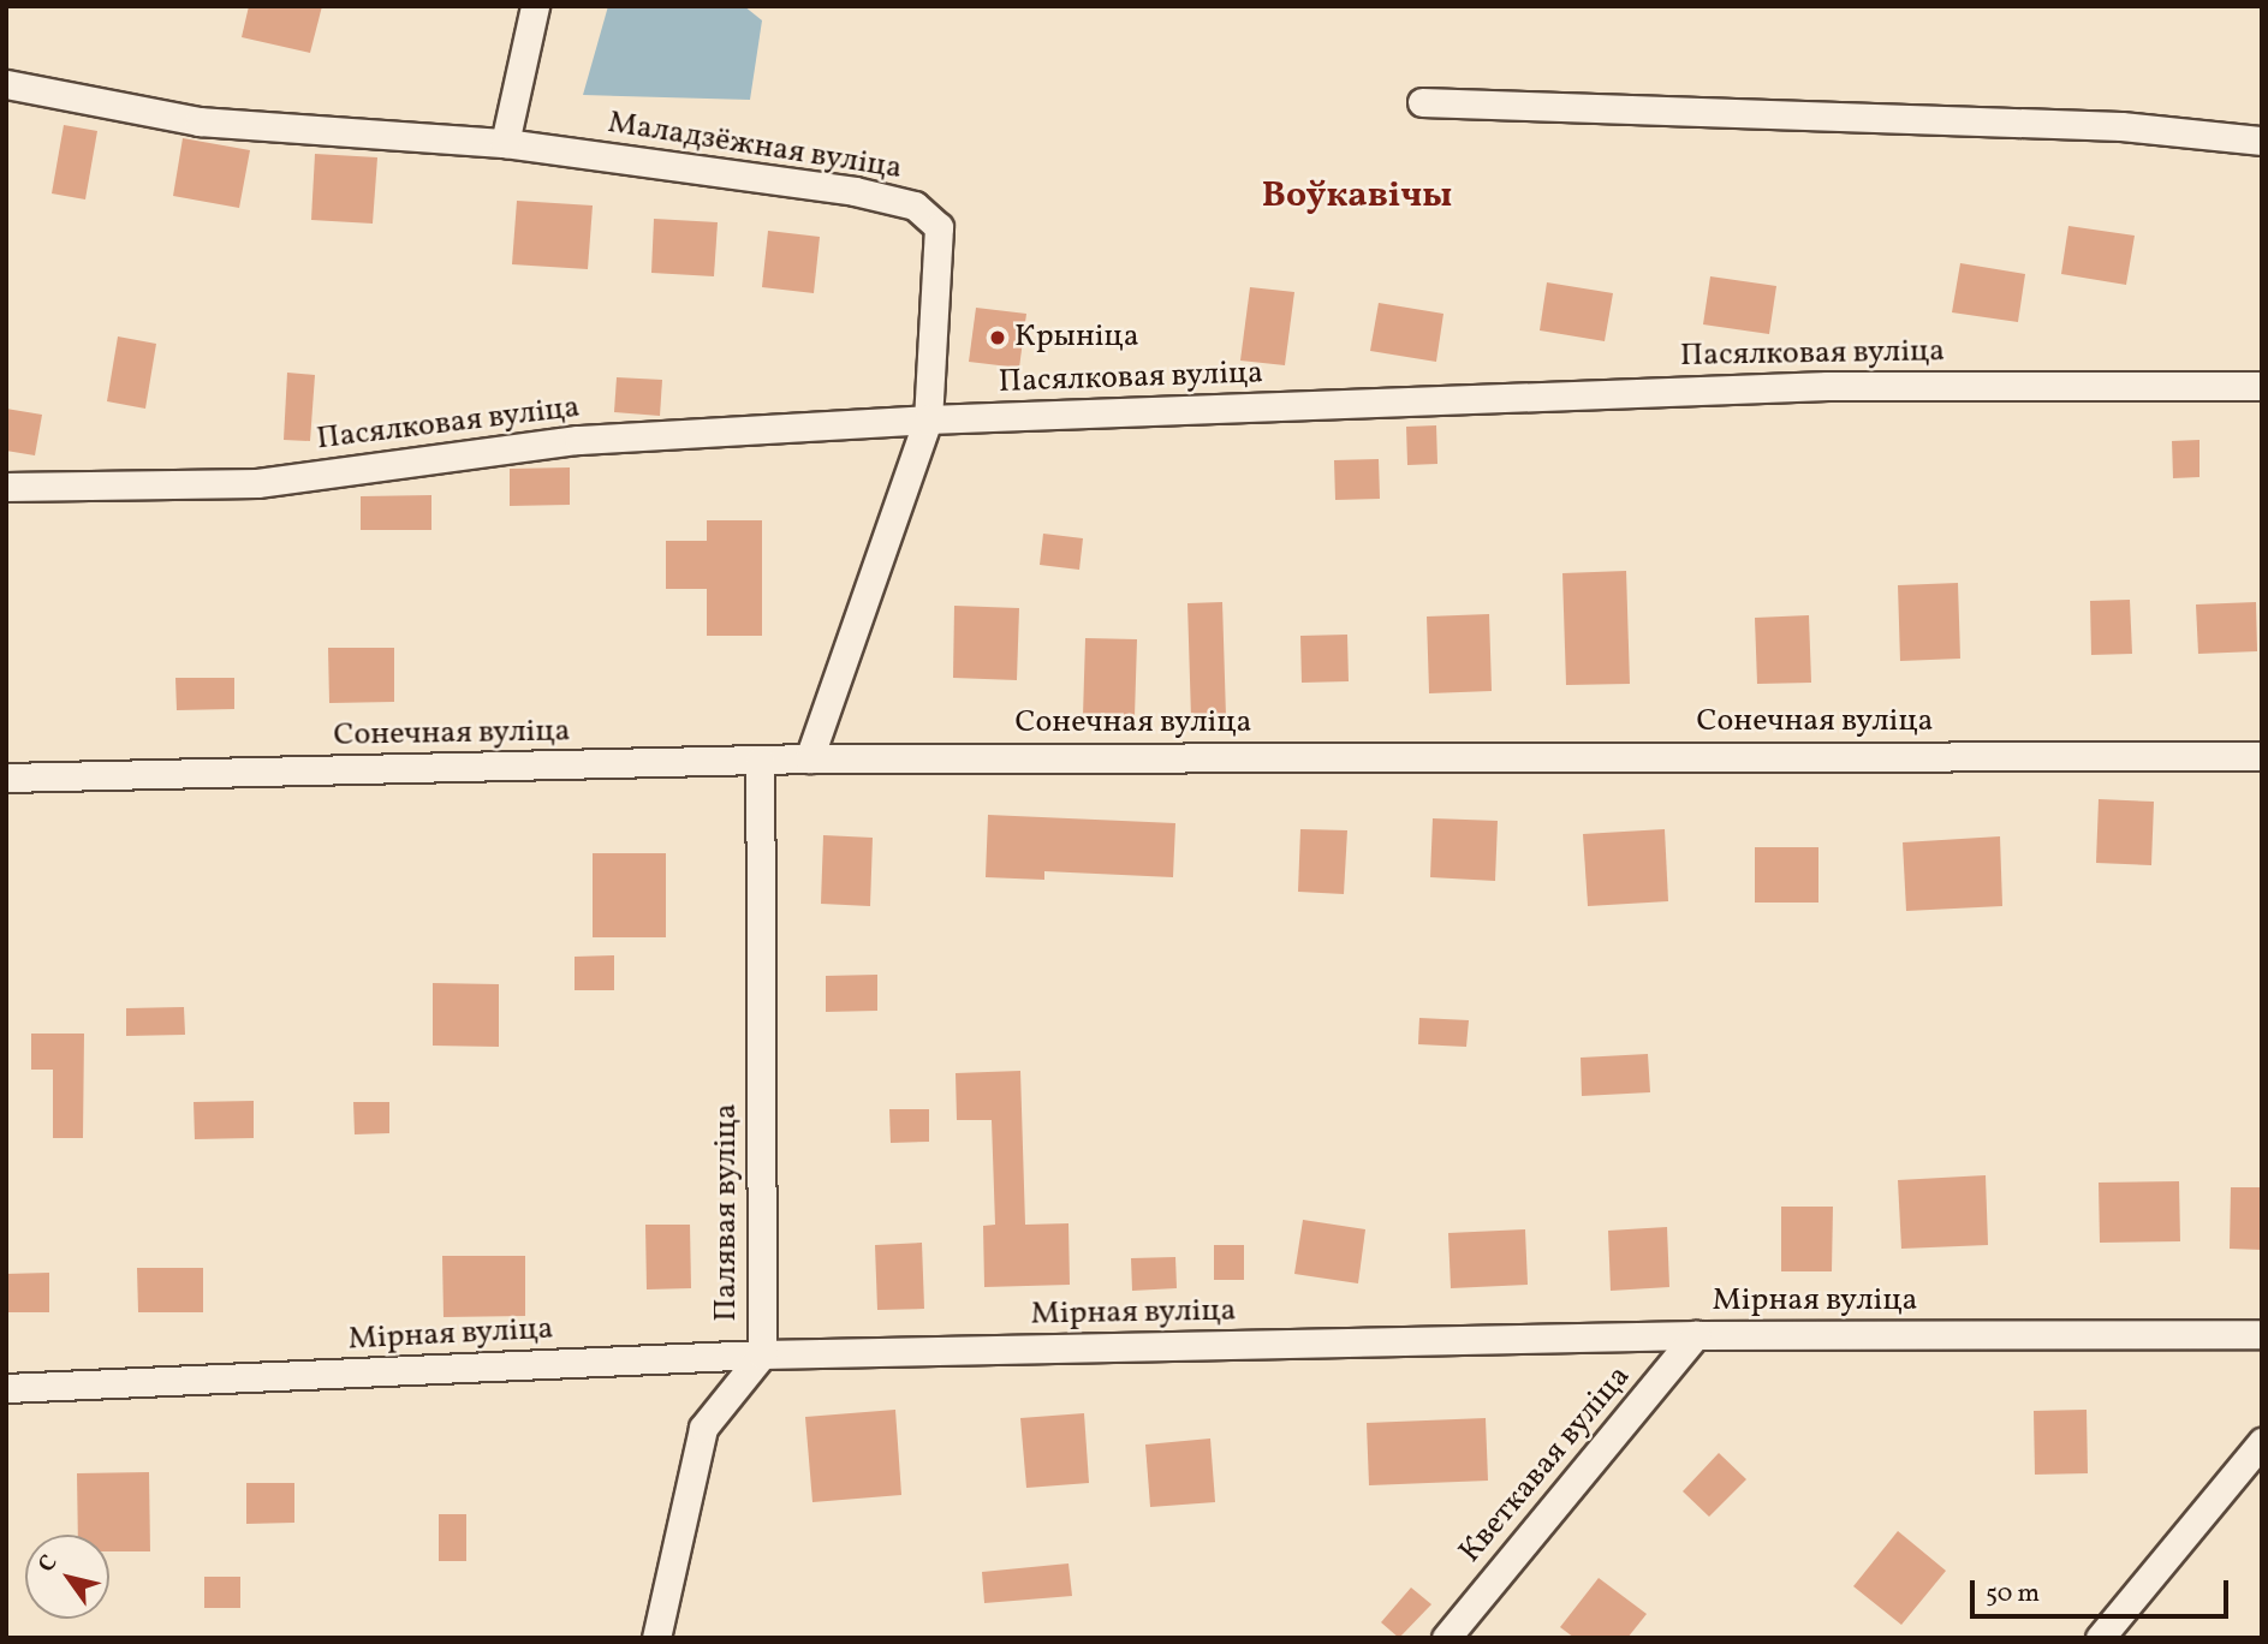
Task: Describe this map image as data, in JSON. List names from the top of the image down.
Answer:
{
  "streets": {
    "street": [
      "Маладзёжная вуліца",
      "Пасялковая вуліца",
      "Сонечная вуліца",
      "Палявая вуліца",
      "Мірная вуліца",
      "Кветкавая вуліца"
    ]
  },
  "crossings": [
    ["Маладзёжная вуліца", "Пасялковая вуліца"],
    ["Маладзёжная вуліца", "Сонечная вуліца"],
    ["Сонечная вуліца", "Палявая вуліца"],
    ["Палявая вуліца", "Мірная вуліца"],
    ["Мірная вуліца", "Кветкавая вуліца"]
  ],
  "districts": ["Воўкавічы"],
  "places": ["Крыніца"],
  "scale_bar": "50 m",
  "north": "top left"
}
